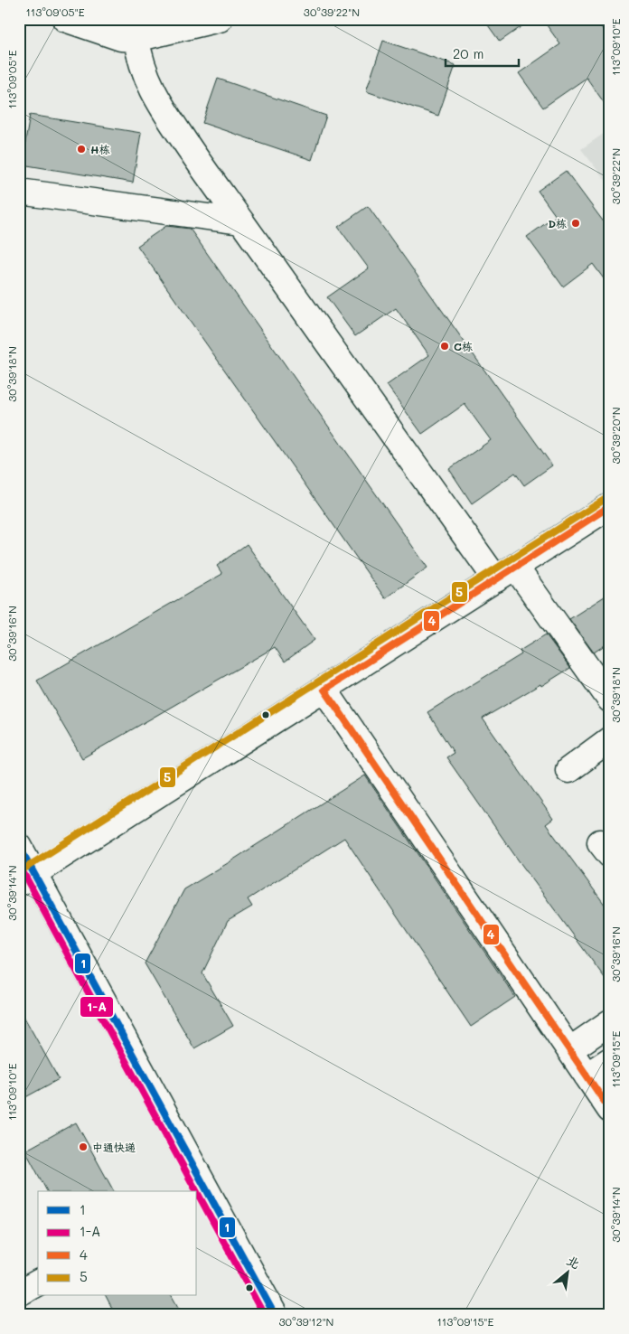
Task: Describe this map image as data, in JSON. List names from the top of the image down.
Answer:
{
  "places": [
    "H栋",
    "D栋",
    "C栋",
    "中通快递"
  ],
  "lines": [
    "transit line 5",
    "transit line 4",
    "transit line 1",
    "transit line 1-A"
  ],
  "legend": [
    "1",
    "1-A",
    "4",
    "5"
  ],
  "scale_bar": "20 m",
  "north": "top right",
  "coordinates": [
    "113°09'05\"E",
    "30°39'22\"N",
    "113°09'10\"E",
    "30°39'18\"N",
    "30°39'20\"N",
    "30°39'16\"N",
    "30°39'14\"N",
    "113°09'15\"E",
    "30°39'12\"N"
  ]
}
